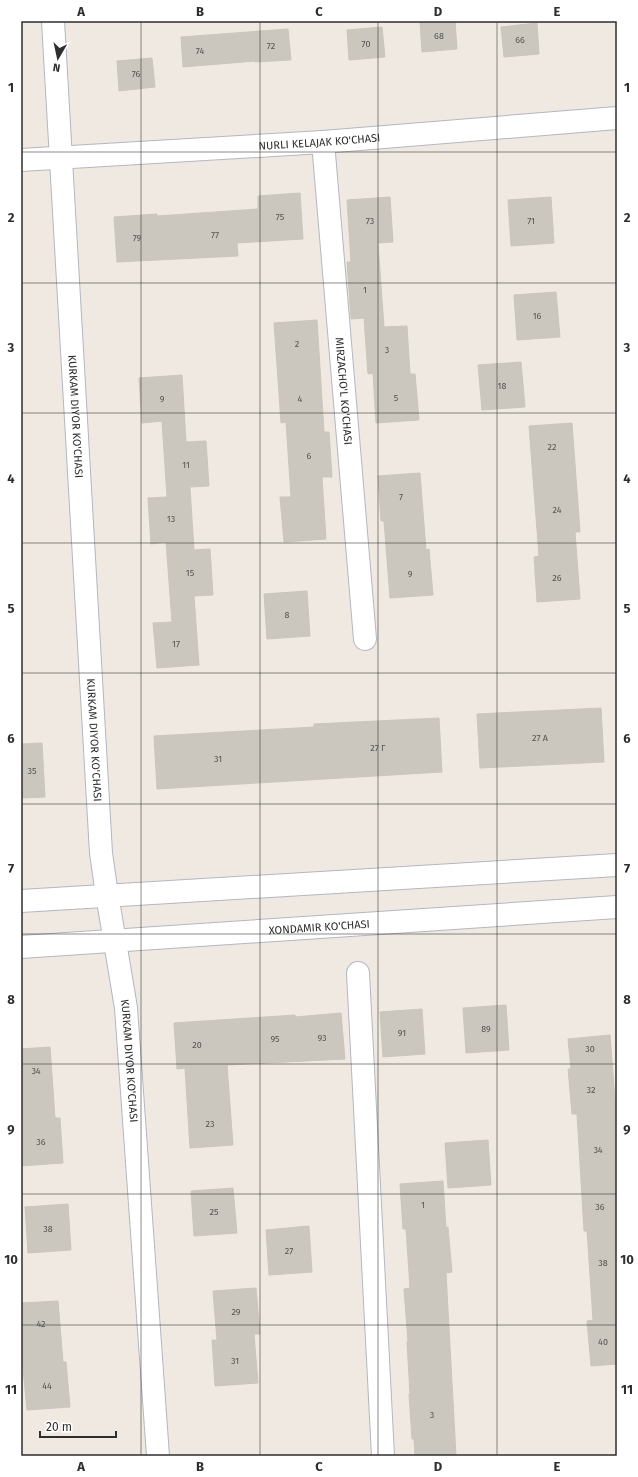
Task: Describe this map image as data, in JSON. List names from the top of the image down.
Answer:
{
  "streets": {
    "street": [
      "NURLI KELAJAK KO'CHASI",
      "MIRZACHO'L KO'CHASI",
      "KURKAM DIYOR KO'CHASI",
      "XONDAMIR KO'CHASI"
    ]
  },
  "crossings": [
    ["NURLI KELAJAK KO'CHASI", "MIRZACHO'L KO'CHASI"],
    ["NURLI KELAJAK KO'CHASI", "KURKAM DIYOR KO'CHASI"],
    ["KURKAM DIYOR KO'CHASI", "XONDAMIR KO'CHASI"]
  ],
  "house_numbers": [
    "68",
    "66",
    "70",
    "72",
    "74",
    "76",
    "75",
    "73",
    "71",
    "77",
    "79",
    "1",
    "16",
    "2",
    "3",
    "18",
    "5",
    "9",
    "4",
    "22",
    "6",
    "11",
    "7",
    "24",
    "13",
    "15",
    "9",
    "26",
    "8",
    "17",
    "27 А",
    "27 Г",
    "31",
    "35",
    "89",
    "91",
    "93",
    "95",
    "20",
    "30",
    "34",
    "32",
    "23",
    "36",
    "34",
    "1",
    "36",
    "25",
    "38",
    "27",
    "38",
    "29",
    "42",
    "40",
    "31",
    "44",
    "3"
  ],
  "scale_bar": "20 m",
  "north": "bottom",
  "grid": {
    "columns": [
      "A",
      "B",
      "C",
      "D",
      "E"
    ],
    "rows": [
      "1",
      "2",
      "3",
      "4",
      "5",
      "6",
      "7",
      "8",
      "9",
      "10",
      "11"
    ]
  }
}
